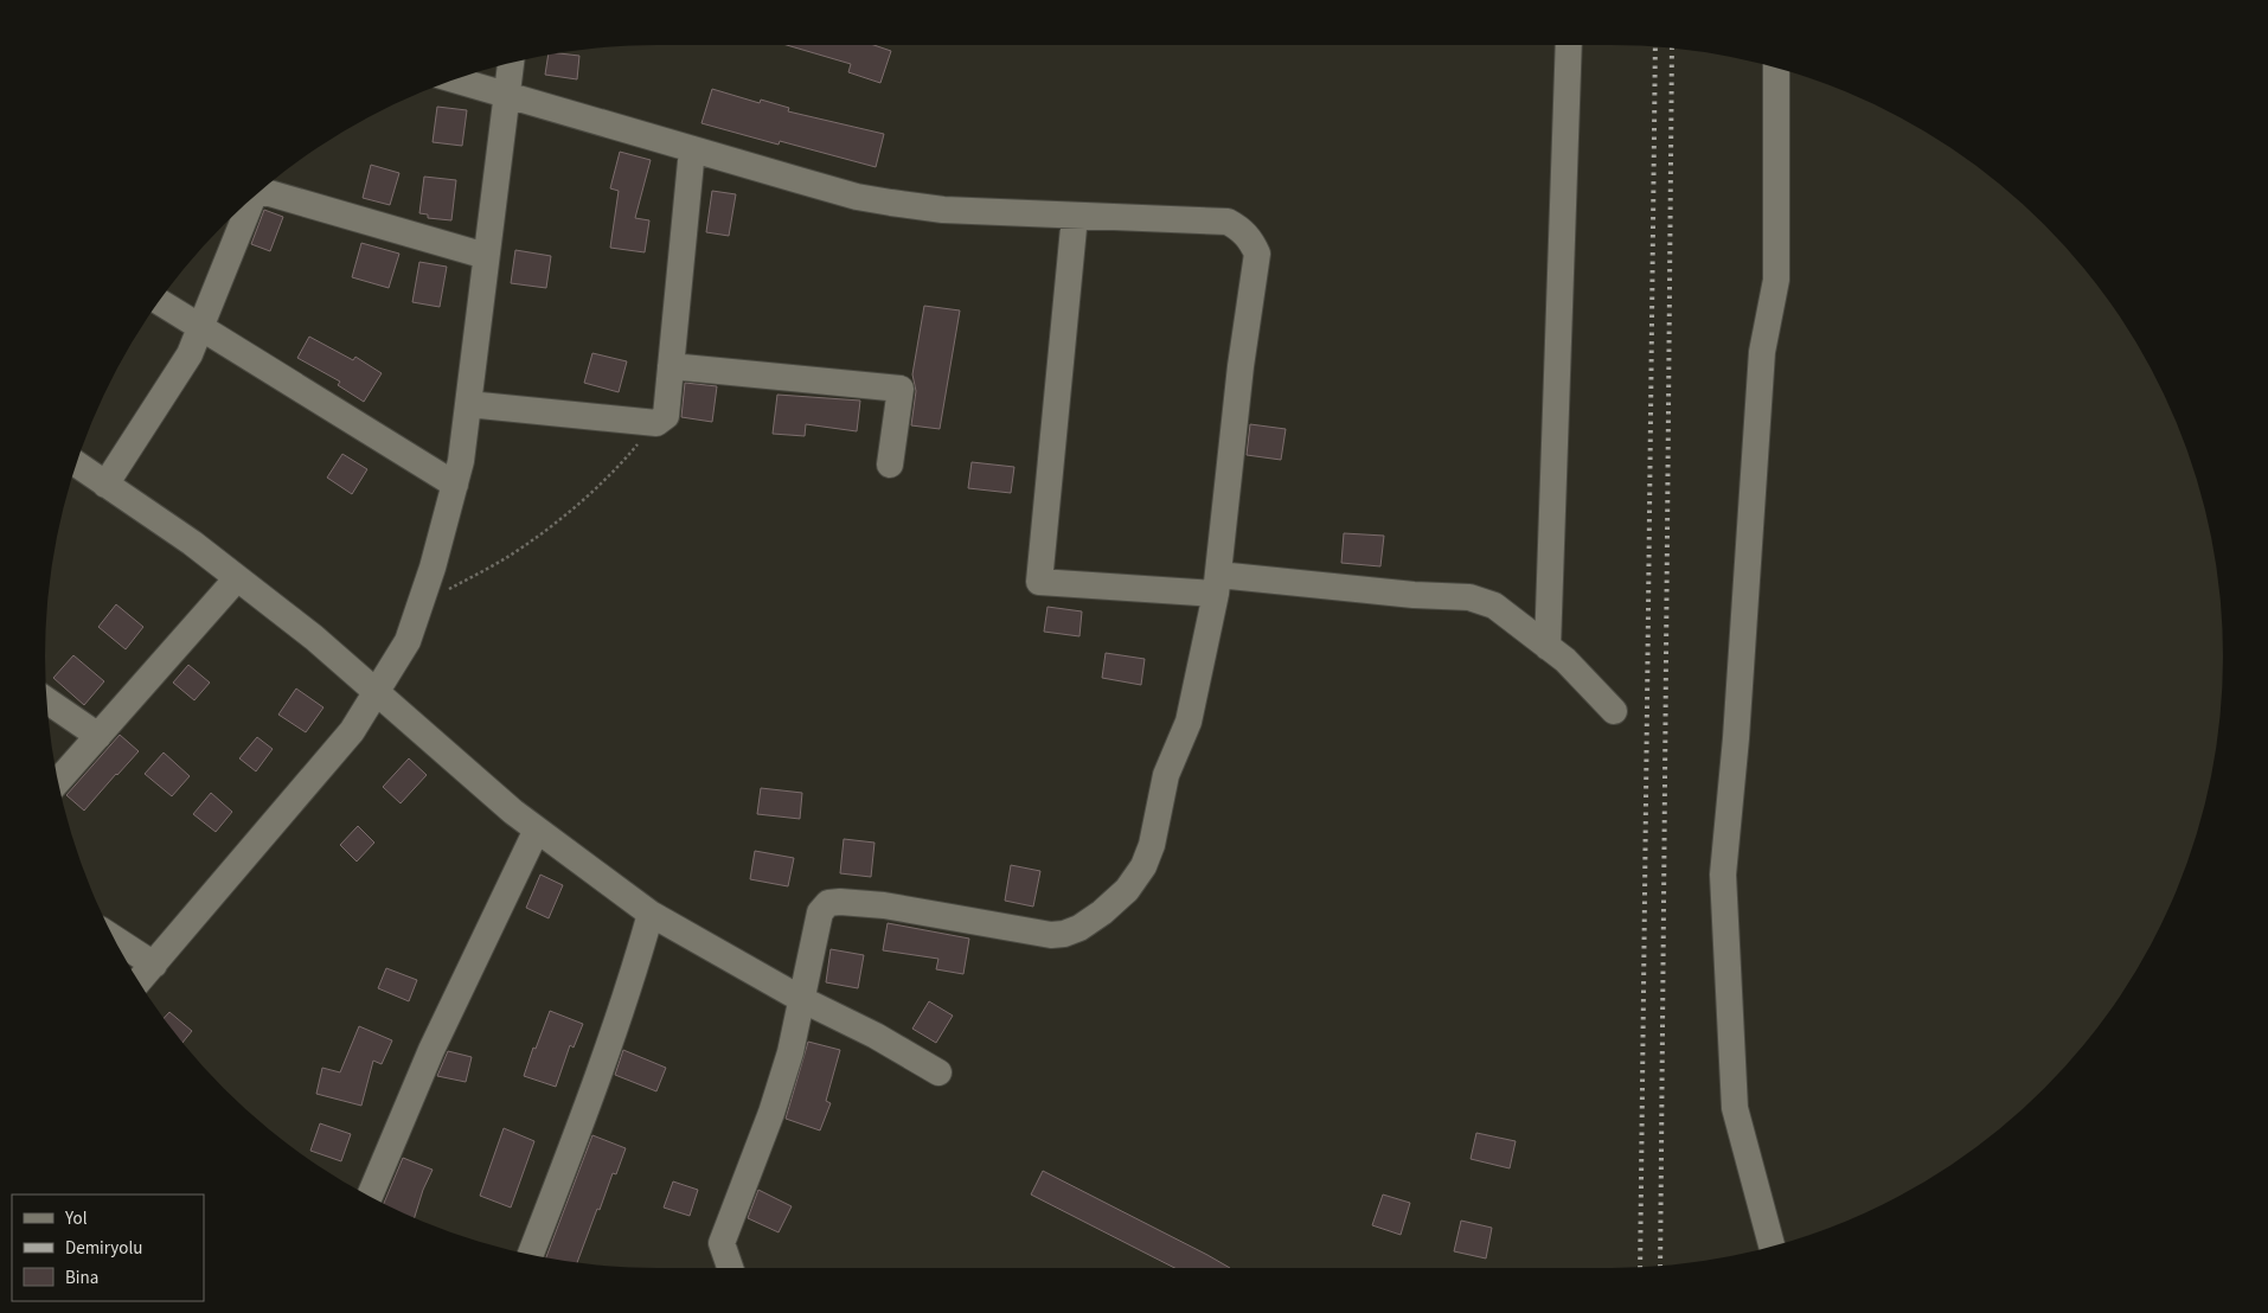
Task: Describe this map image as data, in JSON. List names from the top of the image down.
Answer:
{
  "legend": ["Yol", "Demiryolu", "Bina"]
}
